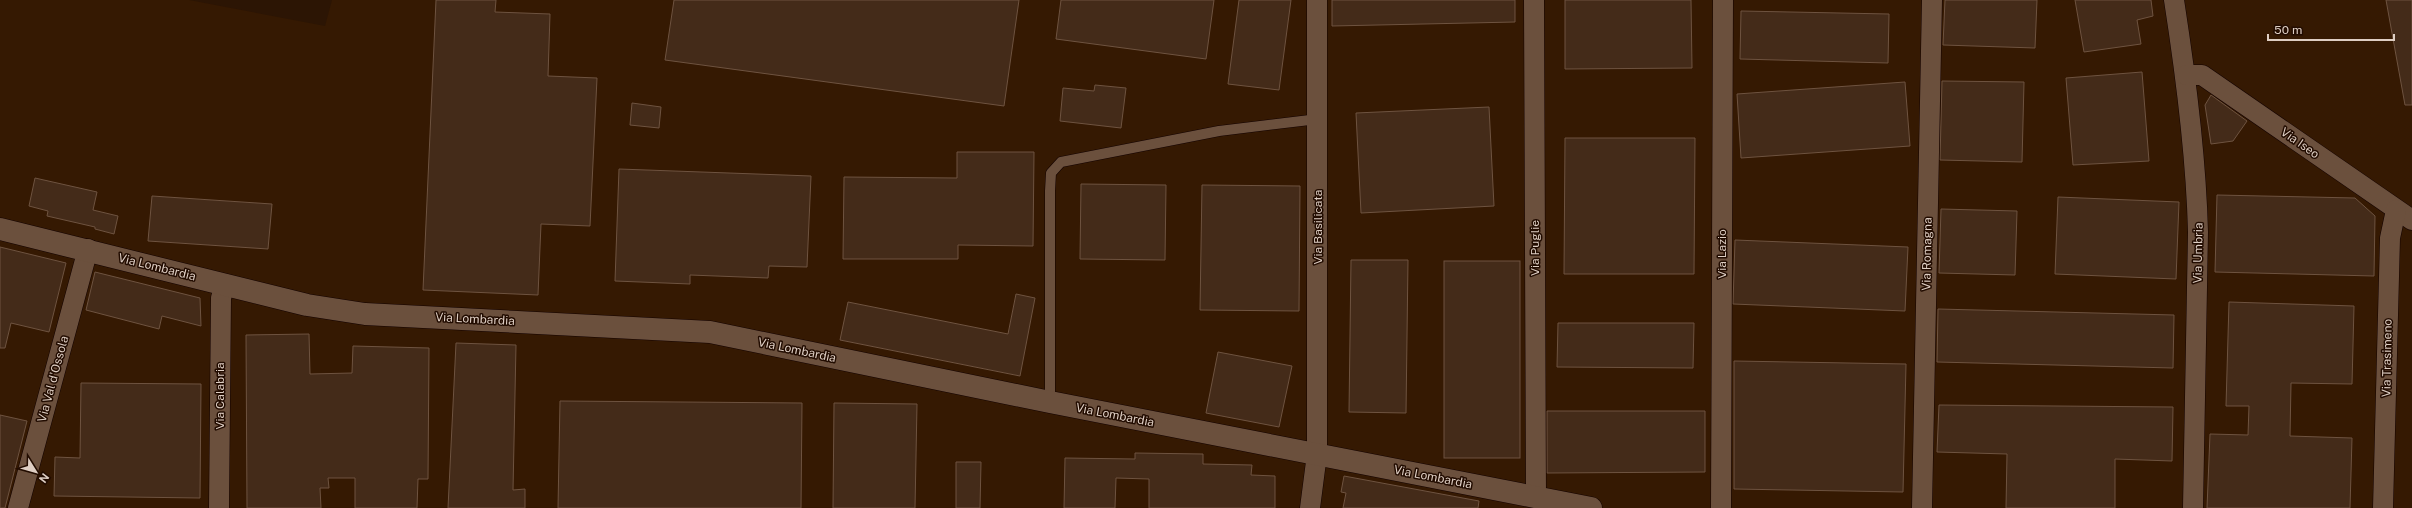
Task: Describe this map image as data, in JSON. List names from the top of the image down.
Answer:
{
  "streets": {
    "street": [
      "Via Iseo",
      "Via Basilicata",
      "Via Puglie",
      "Via Umbria",
      "Via Lazio",
      "Via Romagna",
      "Via Lombardia",
      "Via Trasimeno",
      "Via Val d'Ossola",
      "Via Calabria"
    ]
  },
  "crossings": [
    ["Via Iseo", "Via Umbria"],
    ["Via Iseo", "Via Trasimeno"],
    ["Via Basilicata", "Via Lombardia"],
    ["Via Puglie", "Via Lombardia"],
    ["Via Lombardia", "Via Val d'Ossola"],
    ["Via Lombardia", "Via Calabria"]
  ],
  "scale_bar": "50 m",
  "north": "bottom right"
}
